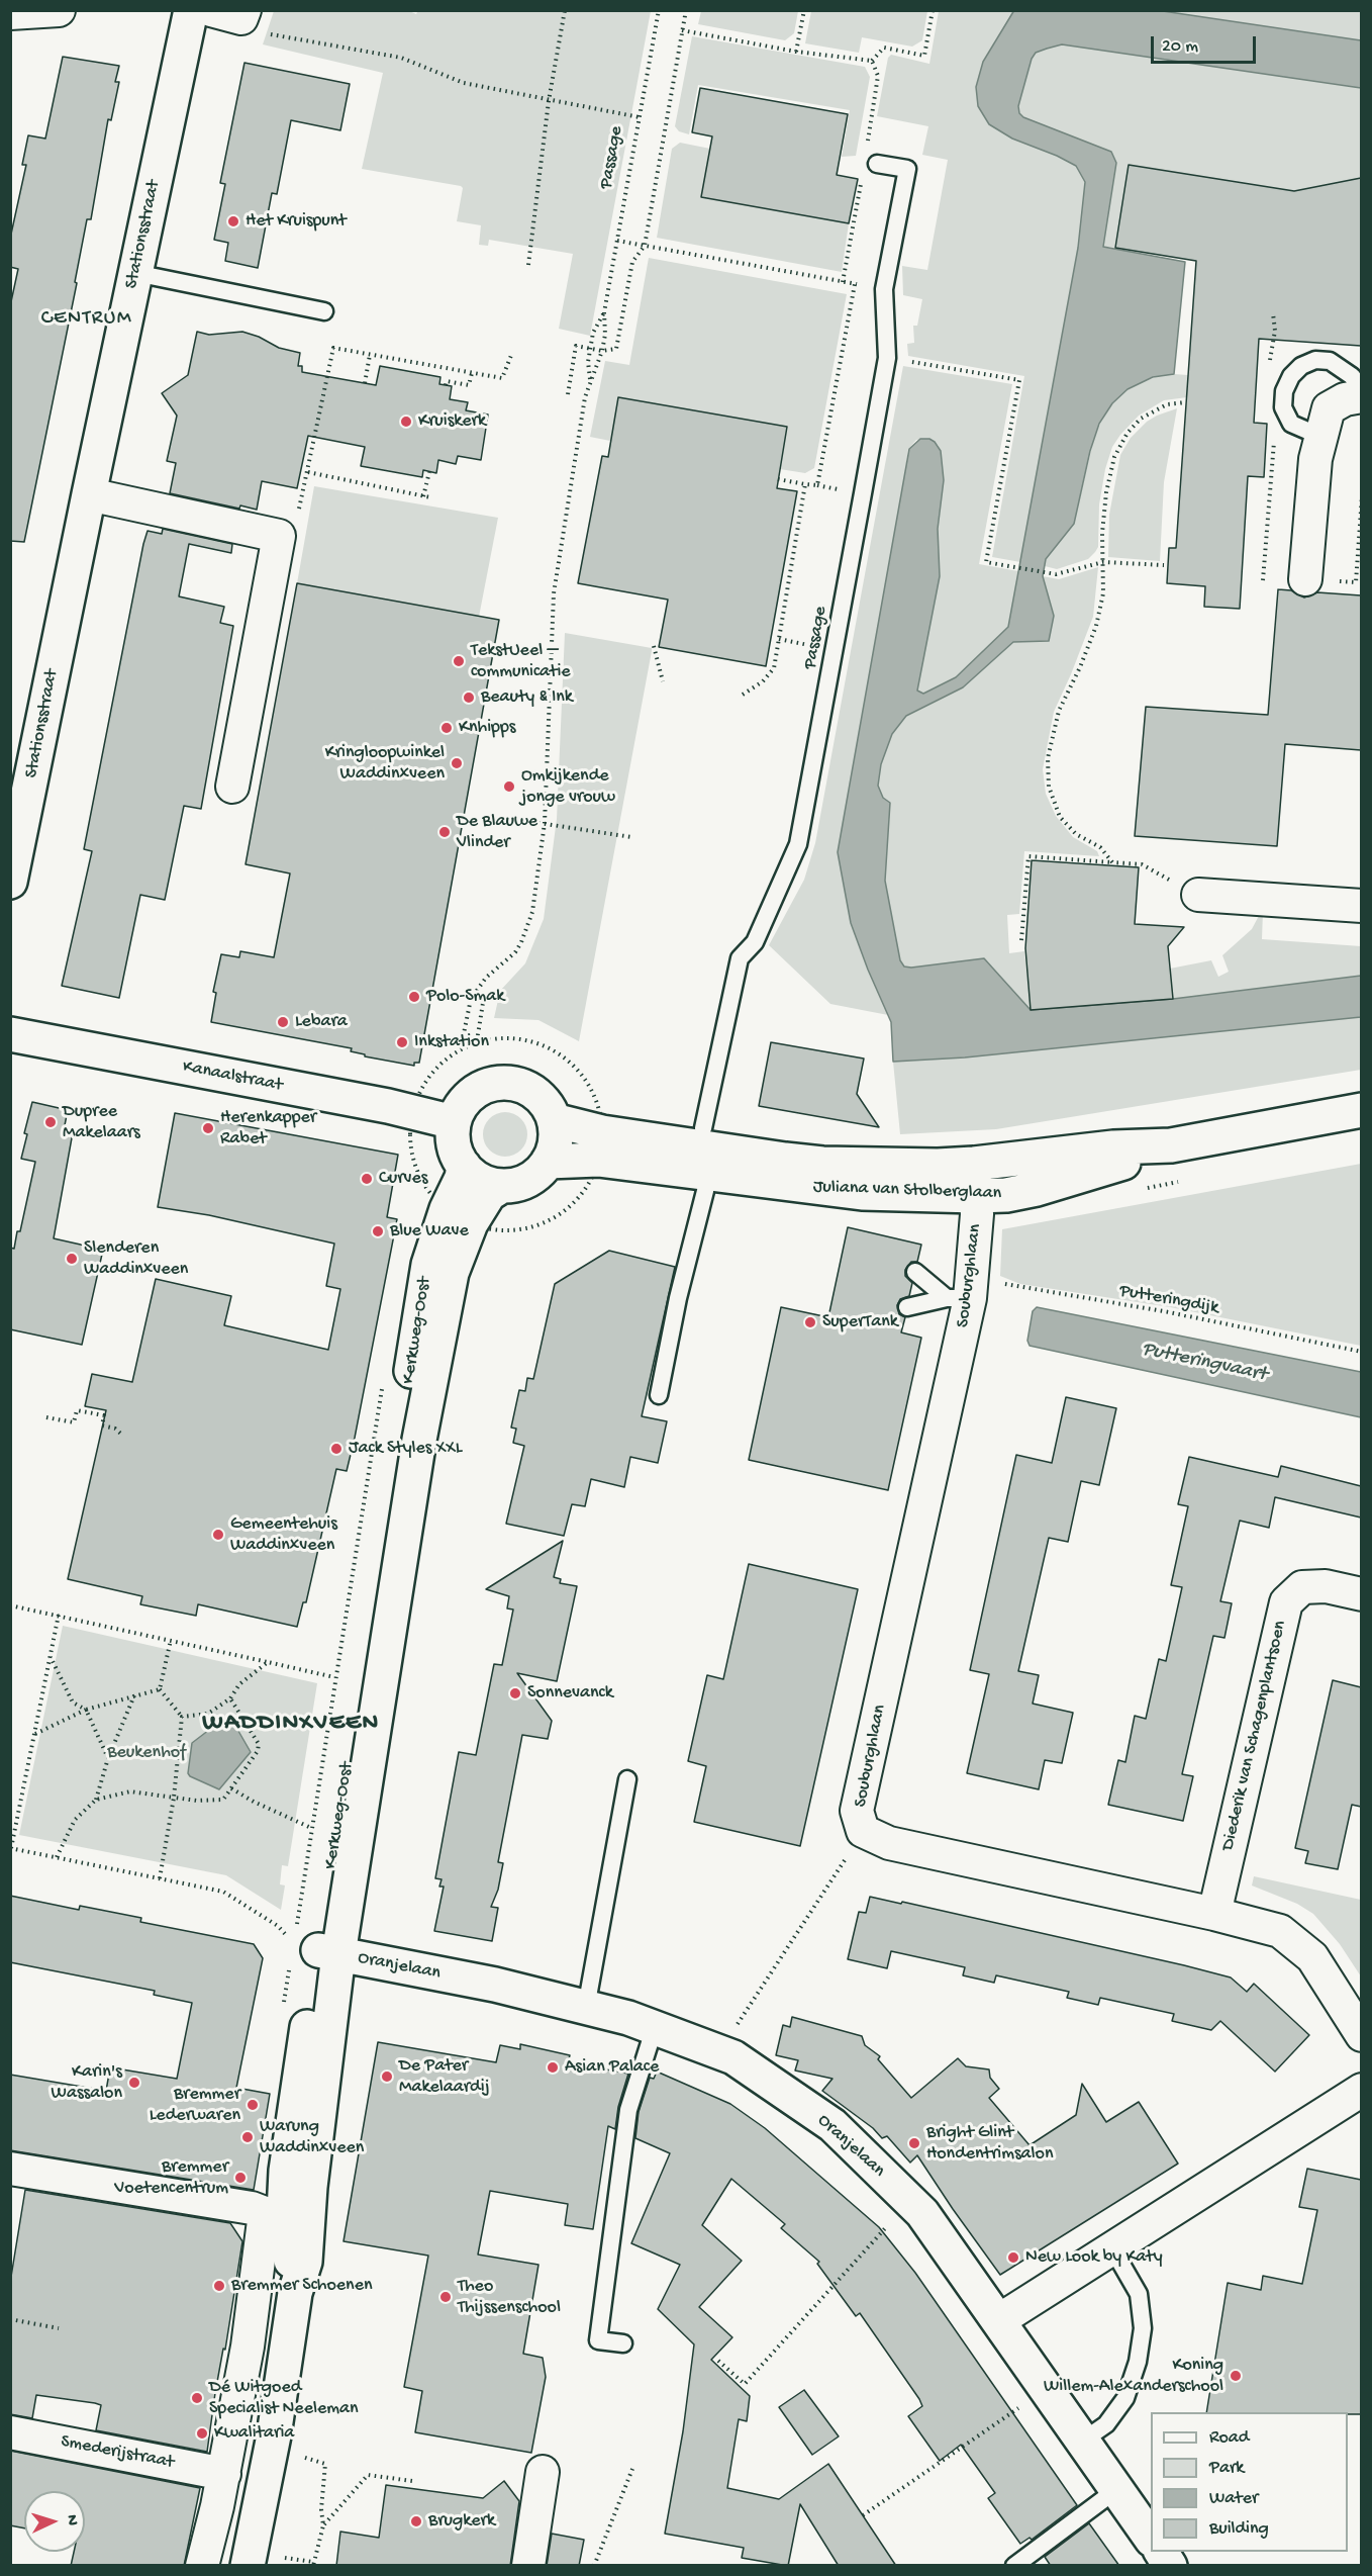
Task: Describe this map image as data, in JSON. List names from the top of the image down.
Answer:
{
  "streets": {
    "main road": [
      "Stationsstraat",
      "Kanaalstraat",
      "Juliana van Stolberglaan",
      "Kerkweg-Oost",
      "Oranjelaan"
    ],
    "street": ["Souburghlaan", "Diederik van Schagenplantsoen", "Smederijstraat"],
    "lane": ["Passage"],
    "path": ["Putteringdijk"]
  },
  "crossings": [
    ["Passage", "Juliana van Stolberglaan"],
    ["Kanaalstraat", "Juliana van Stolberglaan"],
    ["Kanaalstraat", "Kerkweg-Oost"],
    ["Juliana van Stolberglaan", "Souburghlaan"],
    ["Juliana van Stolberglaan", "Kerkweg-Oost"],
    ["Souburghlaan", "Putteringdijk"],
    ["Souburghlaan", "Diederik van Schagenplantsoen"],
    ["Kerkweg-Oost", "Oranjelaan"],
    ["Kerkweg-Oost", "Smederijstraat"]
  ],
  "districts": ["CENTRUM", "WADDINXVEEN"],
  "water": ["Putteringvaart"],
  "parks": ["Beukenhof"],
  "places": [
    "Het Kruispunt",
    "Kruiskerk",
    "TekstUeel – communicatie",
    "Beauty & Ink",
    "Knhipps",
    "Kringloopwinkel Waddinxveen",
    "Omkijkende jonge vrouw",
    "De Blauwe Vlinder",
    "Polo-Smak",
    "Lebara",
    "Inkstation",
    "Dupree Makelaars",
    "Herenkapper Rabet",
    "Curves",
    "Blue Wave",
    "Slenderen Waddinxveen",
    "SuperTank",
    "Jack Styles XXL",
    "Gemeentehuis Waddinxveen",
    "Sonnevanck",
    "Asian Palace",
    "De Pater Makelaardij",
    "Karin's Wassalon",
    "Bremmer Lederwaren",
    "Warung Waddinxveen",
    "Bright Glint Hondentrimsalon",
    "Bremmer Voetencentrum",
    "New Look by Katy",
    "Bremmer Schoenen",
    "Theo Thijssenschool",
    "Koning Willem-Alexanderschool",
    "Dé Witgoed Specialist Neeleman",
    "Kwalitaria",
    "Brugkerk"
  ],
  "legend": [
    "Road",
    "Park",
    "Water",
    "Building"
  ],
  "scale_bar": "20 m",
  "north": "right"
}
